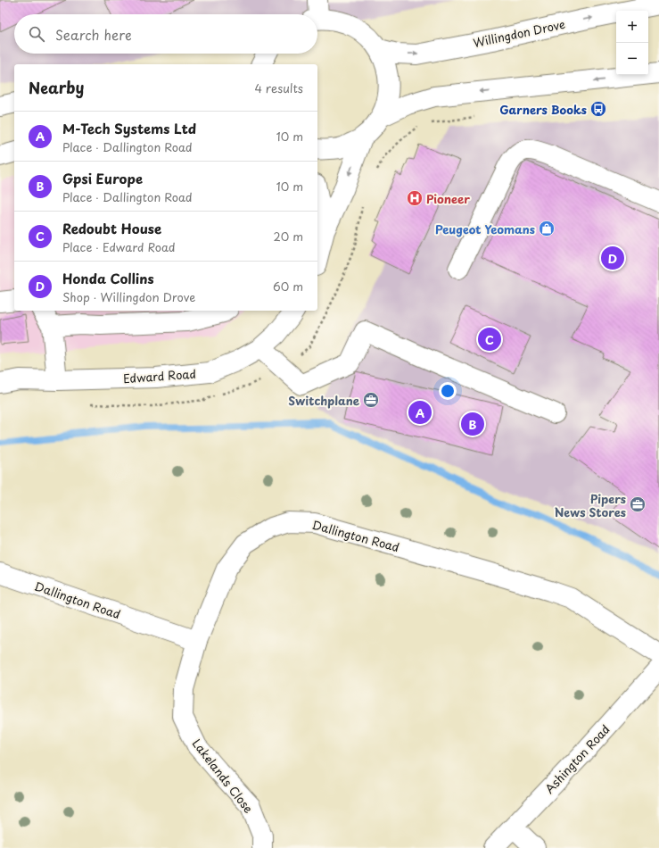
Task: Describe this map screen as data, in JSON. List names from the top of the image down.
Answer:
{
  "streets": {
    "street": [
      "Willingdon Drove",
      "Edward Road",
      "Dallington Road",
      "Ashington Road",
      "Lakelands Close"
    ]
  },
  "crossings": [
    ["Dallington Road", "Lakelands Close"]
  ],
  "places": {
    "bus stop": ["Garners Books"],
    "hospital": ["Pioneer"],
    "shop": ["Peugeot Yeomans"],
    "office": ["Switchplane", "Pipers News Stores"]
  },
  "page": {
    "map_buttons": ["+", "−"],
    "search": "Search here",
    "heading": ["Nearby", "4 results"],
    "list": [
      {
        "mark": "A",
        "name": "M-Tech Systems Ltd",
        "note": "Place · Dallington Road",
        "value": "10 m"
      },
      {
        "mark": "B",
        "name": "Gpsi Europe",
        "note": "Place · Dallington Road",
        "value": "10 m"
      },
      {
        "mark": "C",
        "name": "Redoubt House",
        "note": "Place · Edward Road",
        "value": "20 m"
      },
      {
        "mark": "D",
        "name": "Honda Collins",
        "note": "Shop · Willingdon Drove",
        "value": "60 m"
      }
    ],
    "pins": [
      "D",
      "C",
      "A",
      "B"
    ]
  }
}
